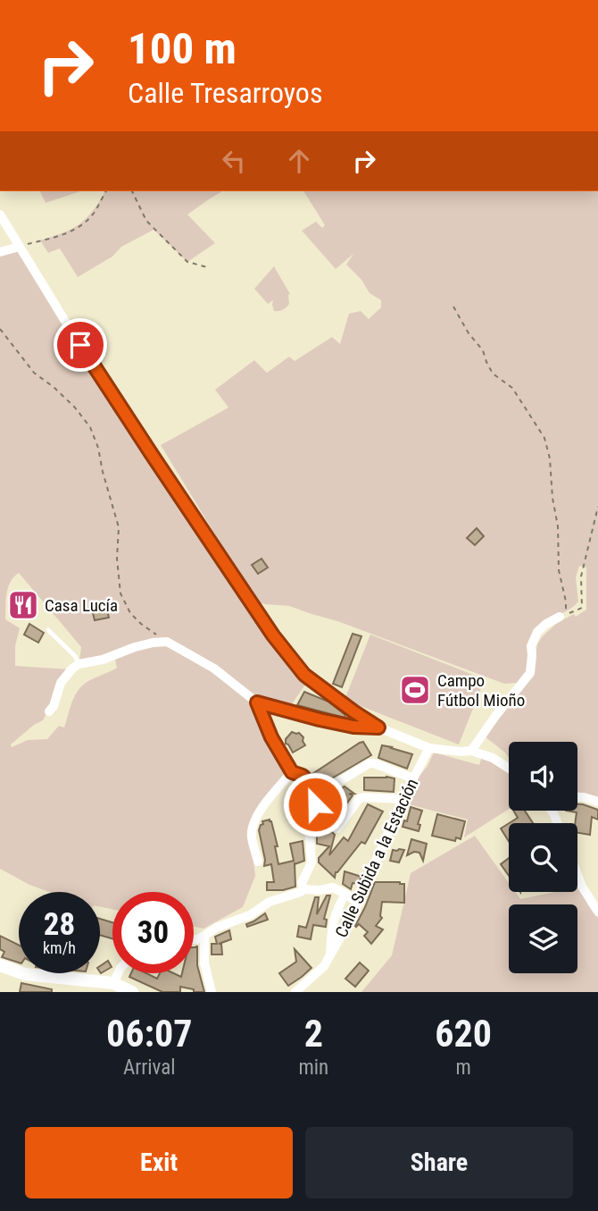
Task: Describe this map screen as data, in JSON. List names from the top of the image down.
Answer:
{
  "streets": {
    "street": ["Calle Subida a la Estación"]
  },
  "places": {
    "restaurant": ["Casa Lucía"],
    "sports": ["Campo Fútbol Mioño"]
  },
  "page": {
    "turn": ["100 m", "Calle Tresarroyos"],
    "speed": "28 km/h",
    "limit": "30",
    "eta": [
      "06:07",
      "Arrival",
      "2",
      "min",
      "620",
      "m"
    ],
    "buttons": ["Exit", "Share"]
  }
}
